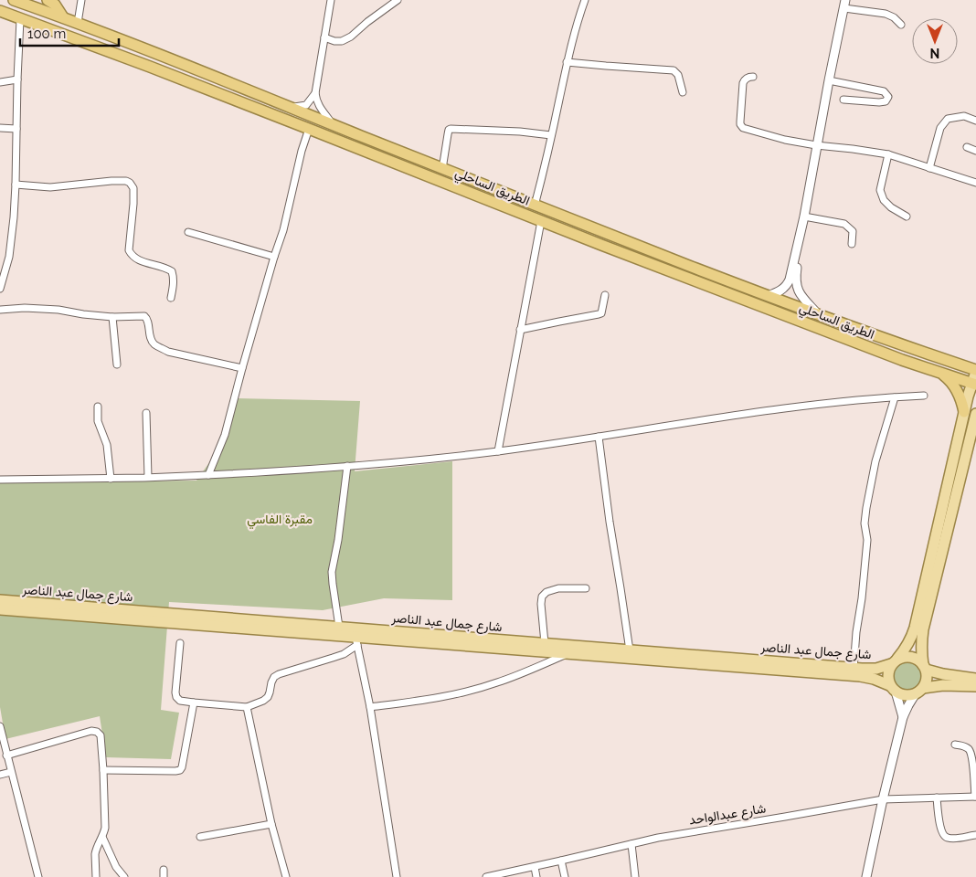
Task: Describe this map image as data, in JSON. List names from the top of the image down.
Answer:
{
  "streets": {
    "highway": ["الطريق الساحلي"],
    "main road": ["شارع جمال عبد الناصر"],
    "street": ["شارع عبدالواحد"]
  },
  "parks": ["مقبرة الفاسي"],
  "scale_bar": "100 m",
  "north": "bottom"
}
